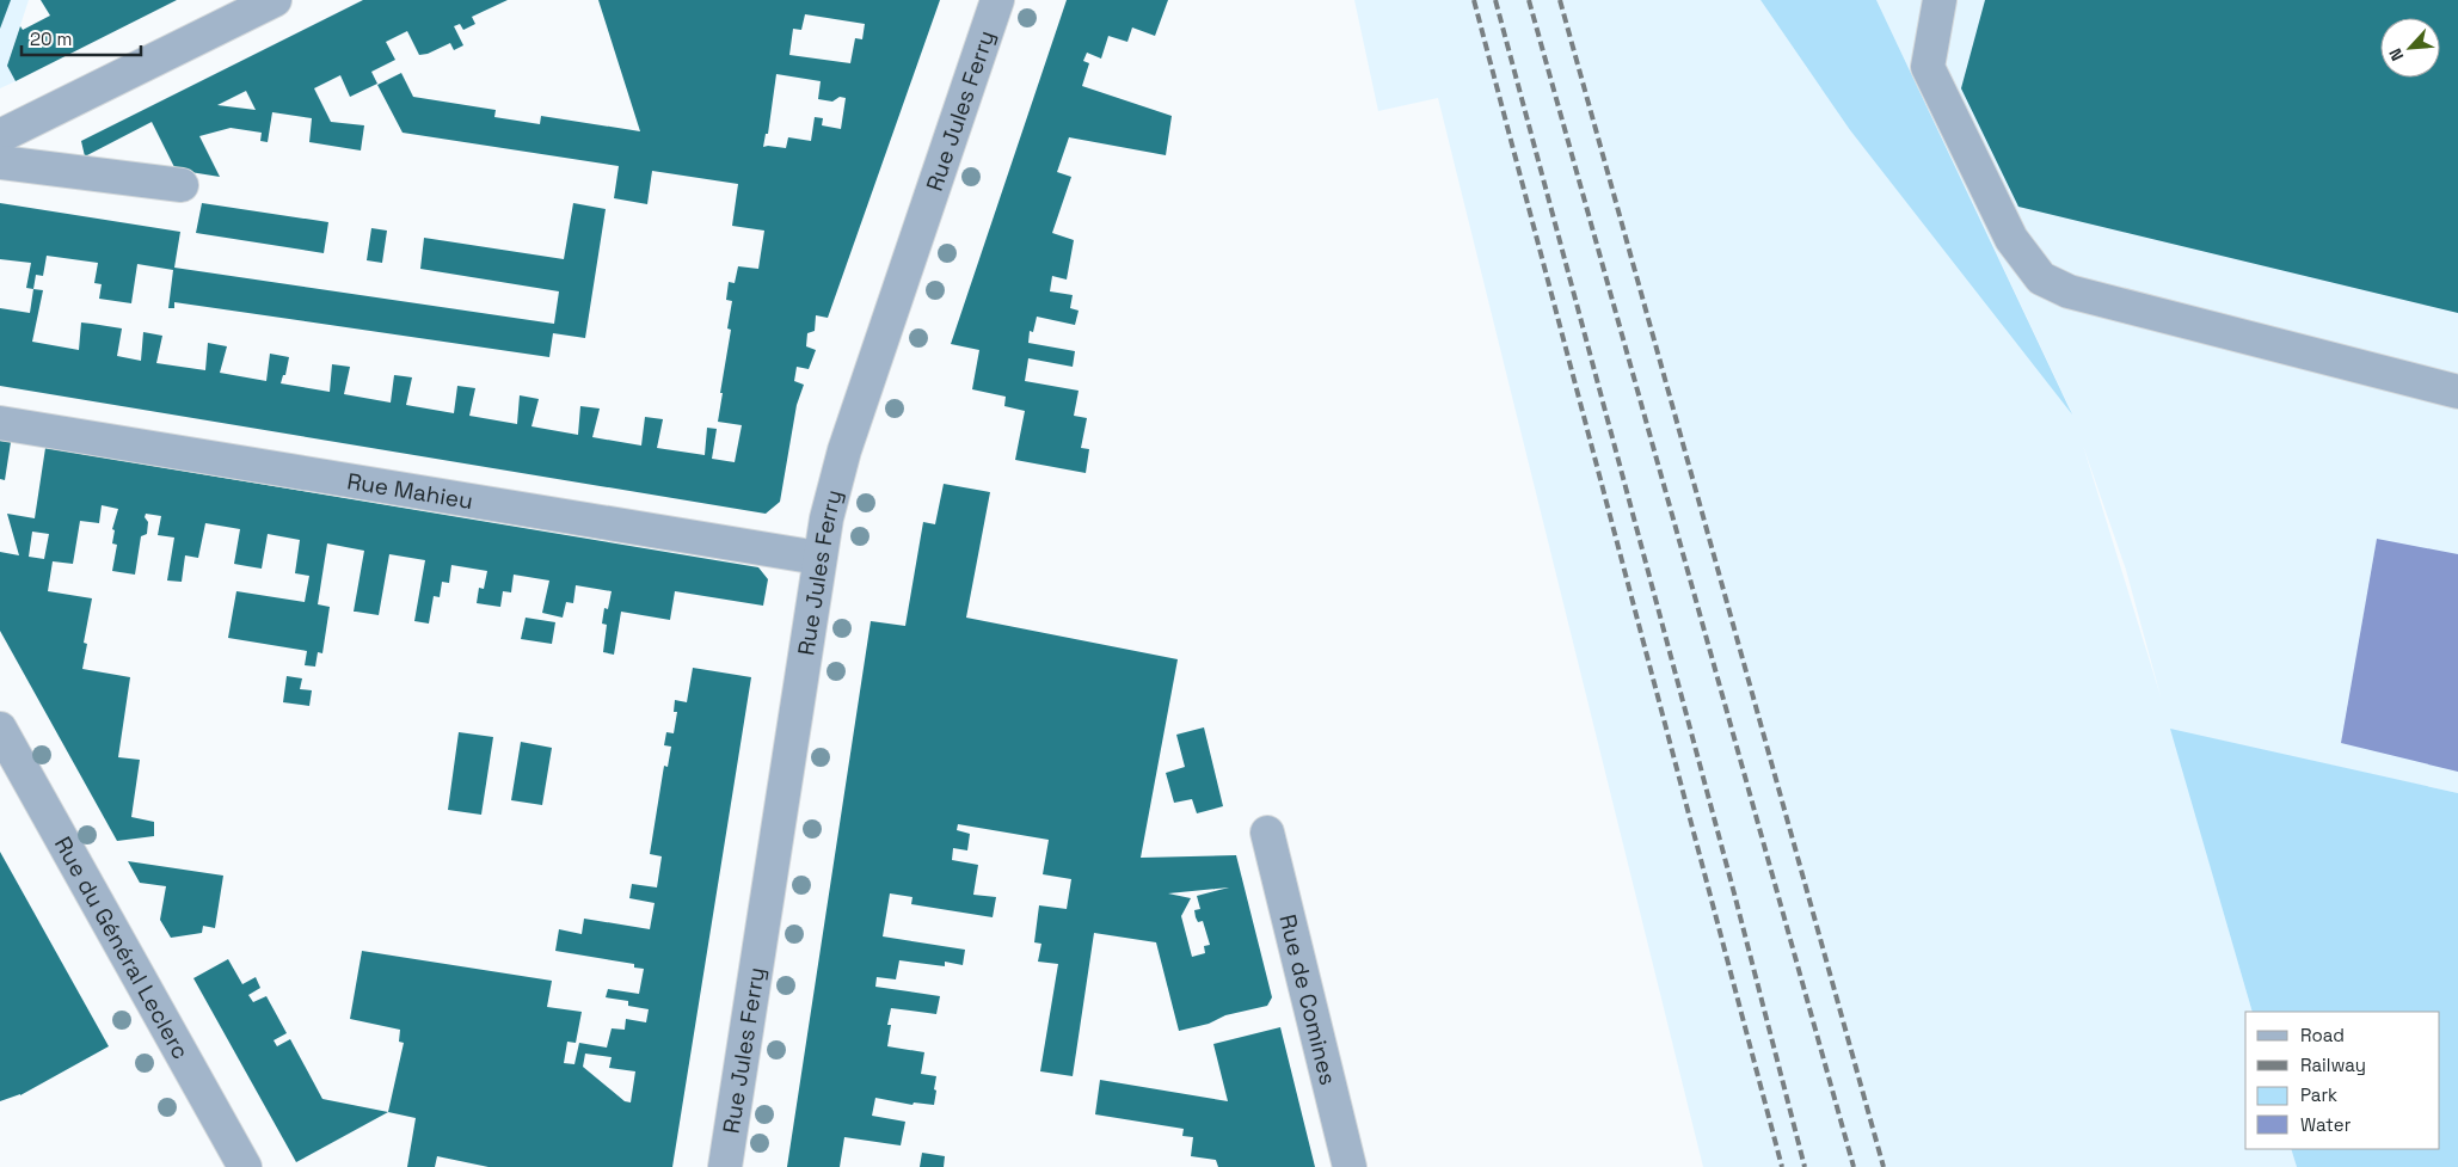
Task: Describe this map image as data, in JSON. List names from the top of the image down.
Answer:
{
  "streets": {
    "street": [
      "Rue Jules Ferry",
      "Rue Mahieu",
      "Rue du Général Leclerc",
      "Rue de Comines"
    ]
  },
  "crossings": [
    ["Rue Jules Ferry", "Rue Mahieu"]
  ],
  "legend": [
    "Road",
    "Railway",
    "Park",
    "Water"
  ],
  "scale_bar": "20 m",
  "north": "bottom left"
}
